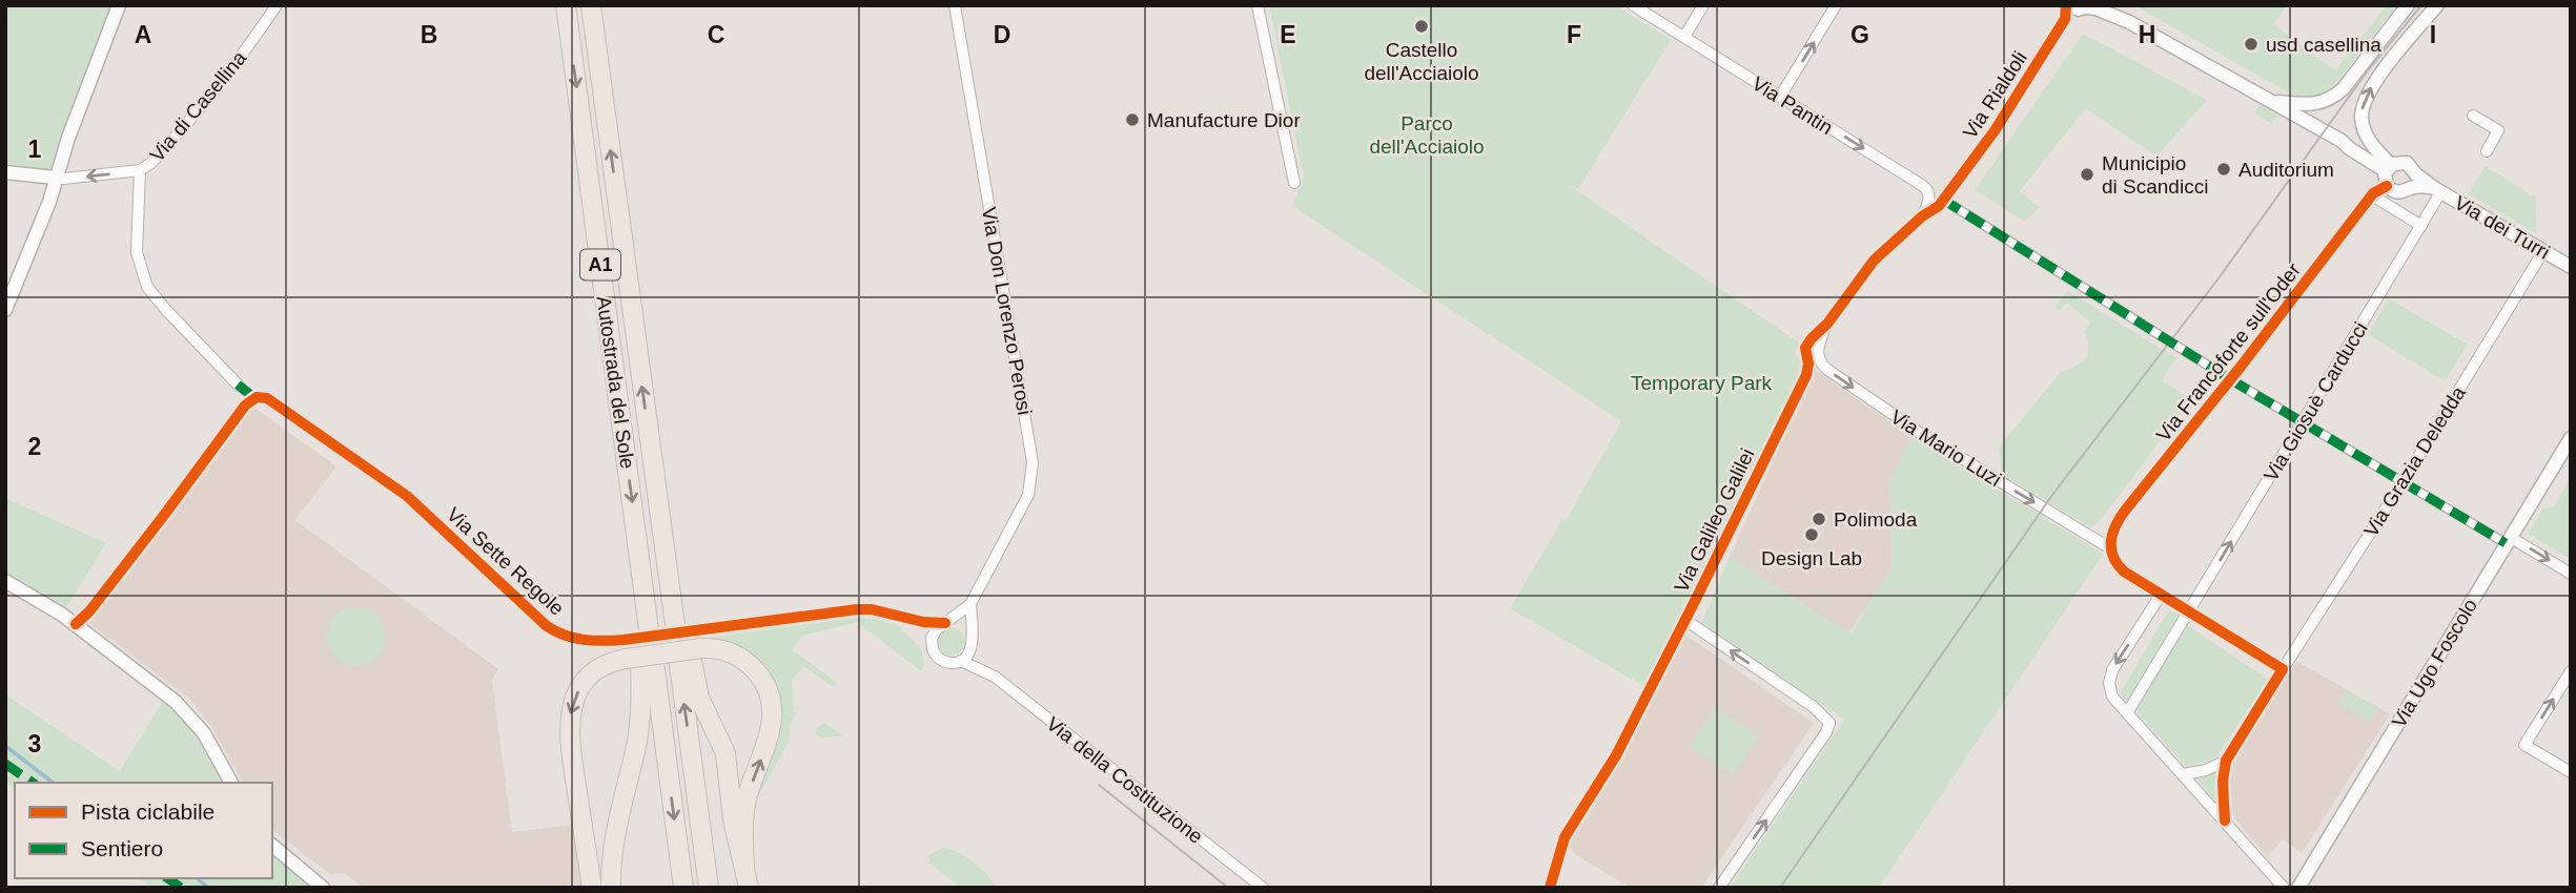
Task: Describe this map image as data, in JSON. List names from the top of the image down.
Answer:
{
  "streets": {
    "highway": ["A1", "Autostrada del Sole"],
    "street": [
      "Via Rialdoli",
      "Via Pantin",
      "Via di Casellina",
      "Via dei Turri",
      "Via Don Lorenzo Perosi",
      "Via Francoforte sull'Oder",
      "Via Giosuè Carducci",
      "Via Mario Luzi",
      "Via Grazia Deledda",
      "Via Galileo Galilei",
      "Via Sette Regole",
      "Via Ugo Foscolo",
      "Via della Costituzione"
    ]
  },
  "crossings": [
    ["Via Rialdoli", "Via Galileo Galilei"],
    ["Via Pantin", "Via Galileo Galilei"],
    ["Via di Casellina", "Via Sette Regole"],
    ["Via dei Turri", "Via Francoforte sull'Oder"],
    ["Via dei Turri", "Via Giosuè Carducci"],
    ["Via dei Turri", "Via Grazia Deledda"],
    ["Via Don Lorenzo Perosi", "Via della Costituzione"],
    ["Via Francoforte sull'Oder", "Via Mario Luzi"],
    ["Autostrada del Sole", "Via Sette Regole"],
    ["Via Mario Luzi", "Via Galileo Galilei"]
  ],
  "one_way": ["Via Giosuè Carducci", "Via Mario Luzi"],
  "parks": ["Parco dell'Acciaiolo", "Temporary Park"],
  "places": [
    "Castello dell'Acciaiolo",
    "usd casellina",
    "Manufacture Dior",
    "Auditorium",
    "Municipio di Scandicci",
    "Polimoda",
    "Design Lab"
  ],
  "legend": ["Pista ciclabile", "Sentiero"],
  "grid": {
    "columns": [
      "A",
      "B",
      "C",
      "D",
      "E",
      "F",
      "G",
      "H",
      "I"
    ],
    "rows": ["1", "2", "3"]
  }
}
